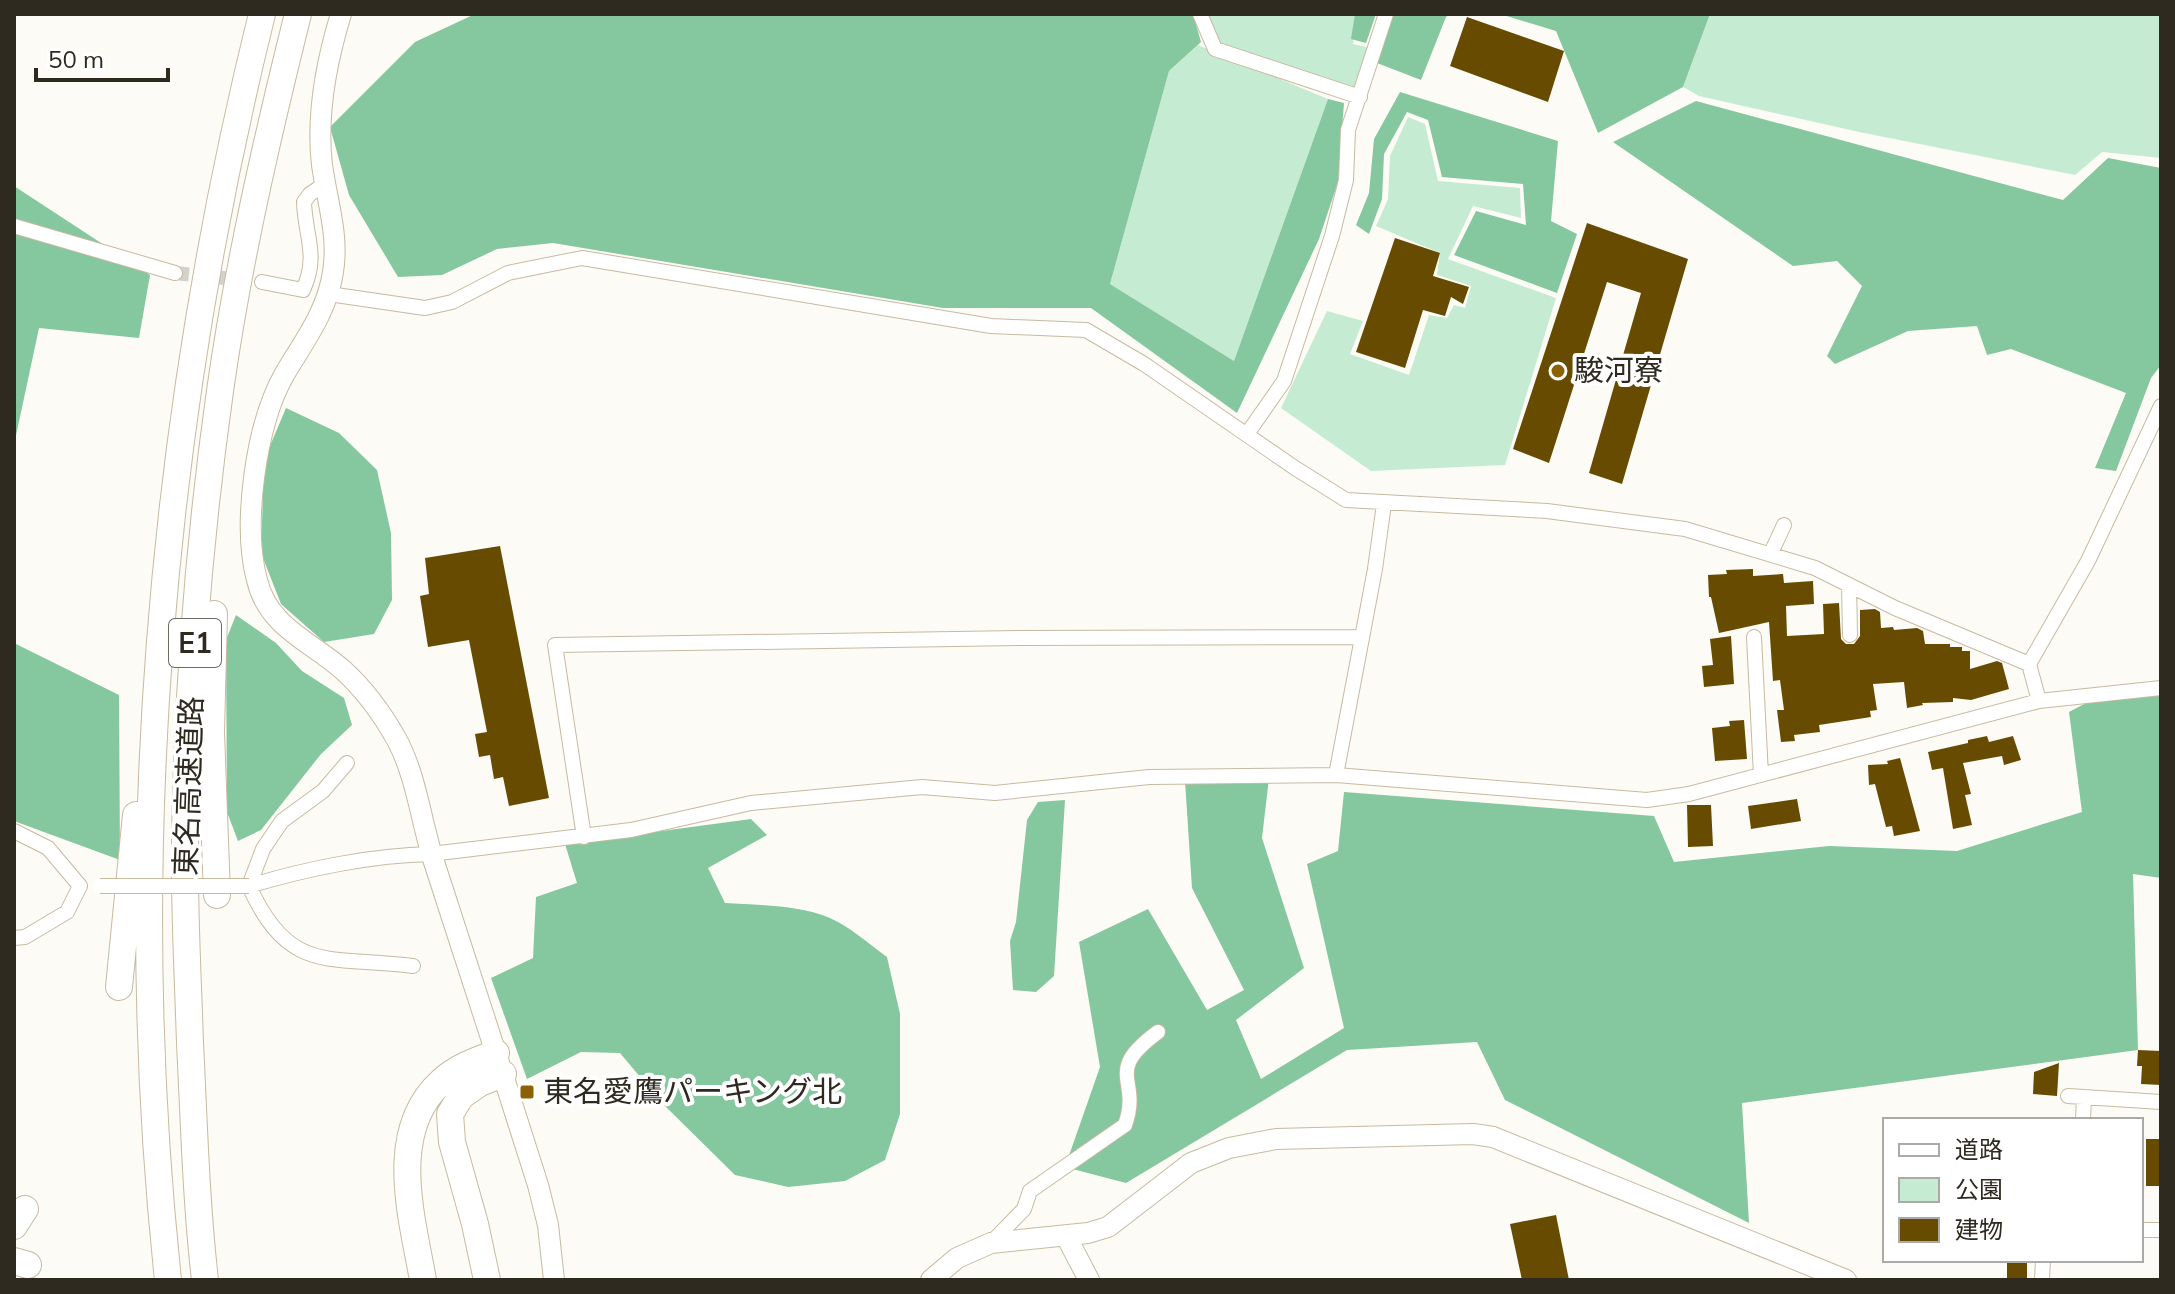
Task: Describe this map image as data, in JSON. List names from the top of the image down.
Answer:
{
  "streets": {
    "highway": ["E1", "東名高速道路"]
  },
  "places": {
    "other": ["駿河寮"],
    "transit": ["東名愛鷹パーキング北"]
  },
  "legend": ["道路", "公園", "建物"],
  "scale_bar": "50 m"
}
